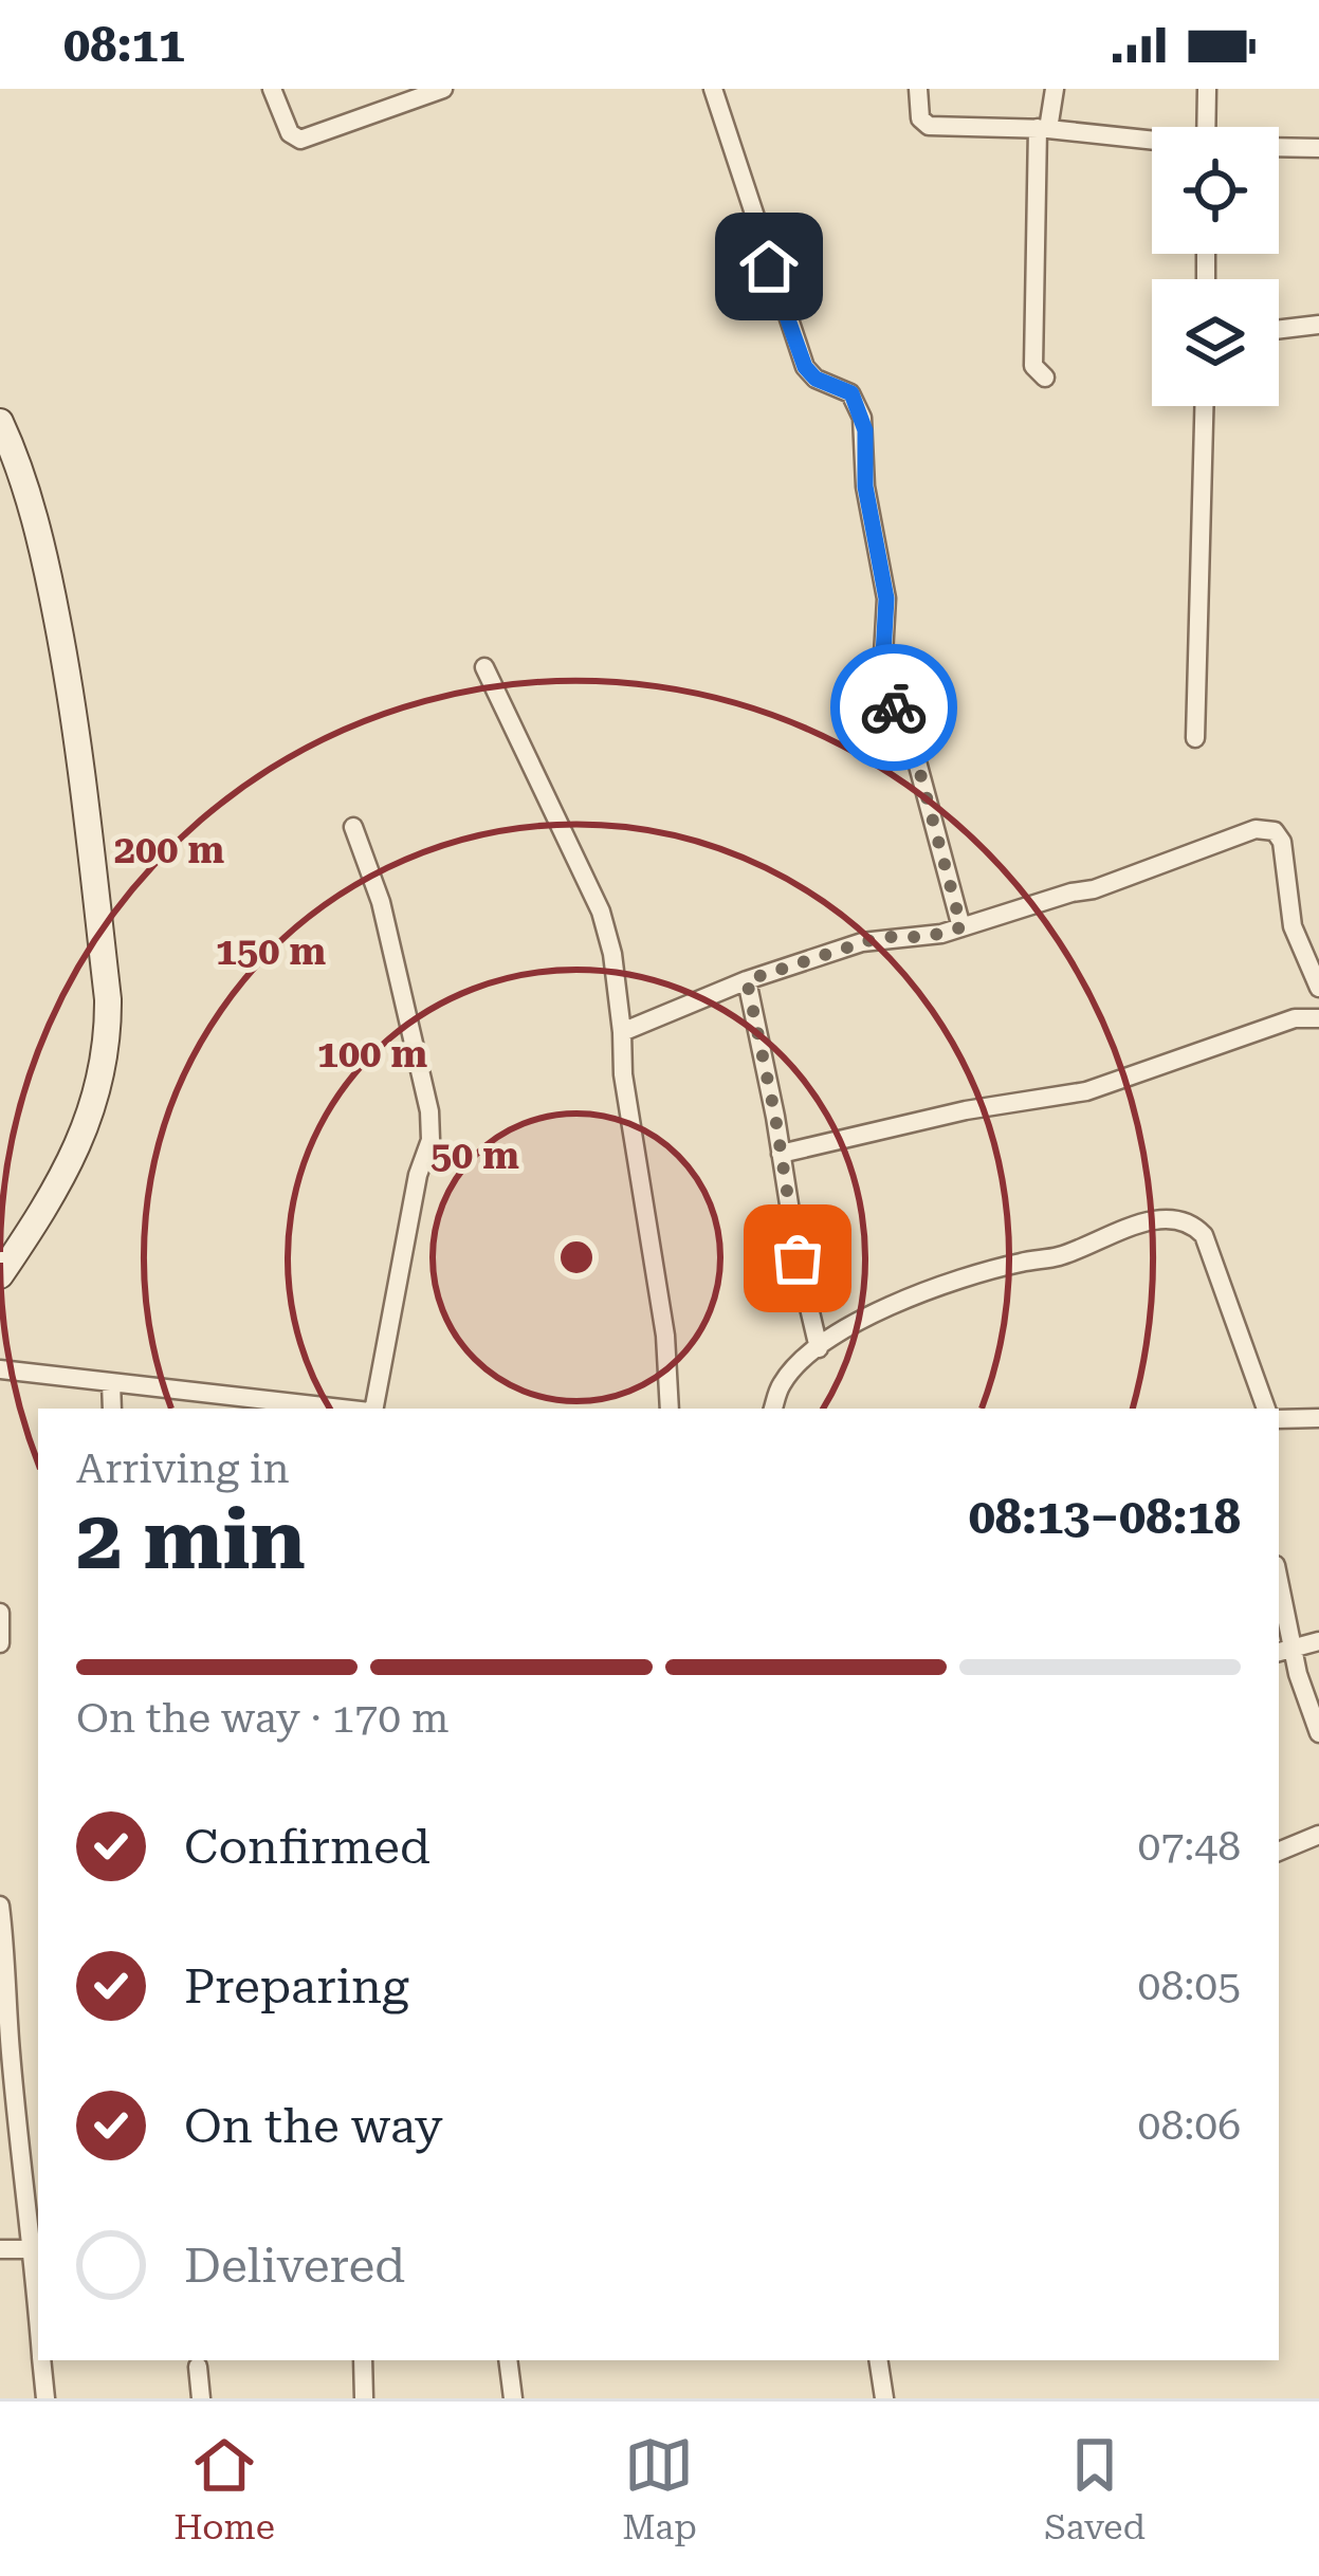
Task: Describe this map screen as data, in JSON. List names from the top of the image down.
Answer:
{
  "page": {
    "status": "08:11",
    "heading": ["2 min", "Arriving in", "08:13–08:18"],
    "bar": "On the way · 170 m",
    "list": [
      ["Confirmed", "07:48"],
      ["Preparing", "08:05"],
      ["On the way", "08:06"],
      "Delivered"
    ],
    "tabs": ["Home", "Map", "Saved"]
  },
  "rings": [
    "200 m",
    "150 m",
    "100 m",
    "50 m"
  ]
}
